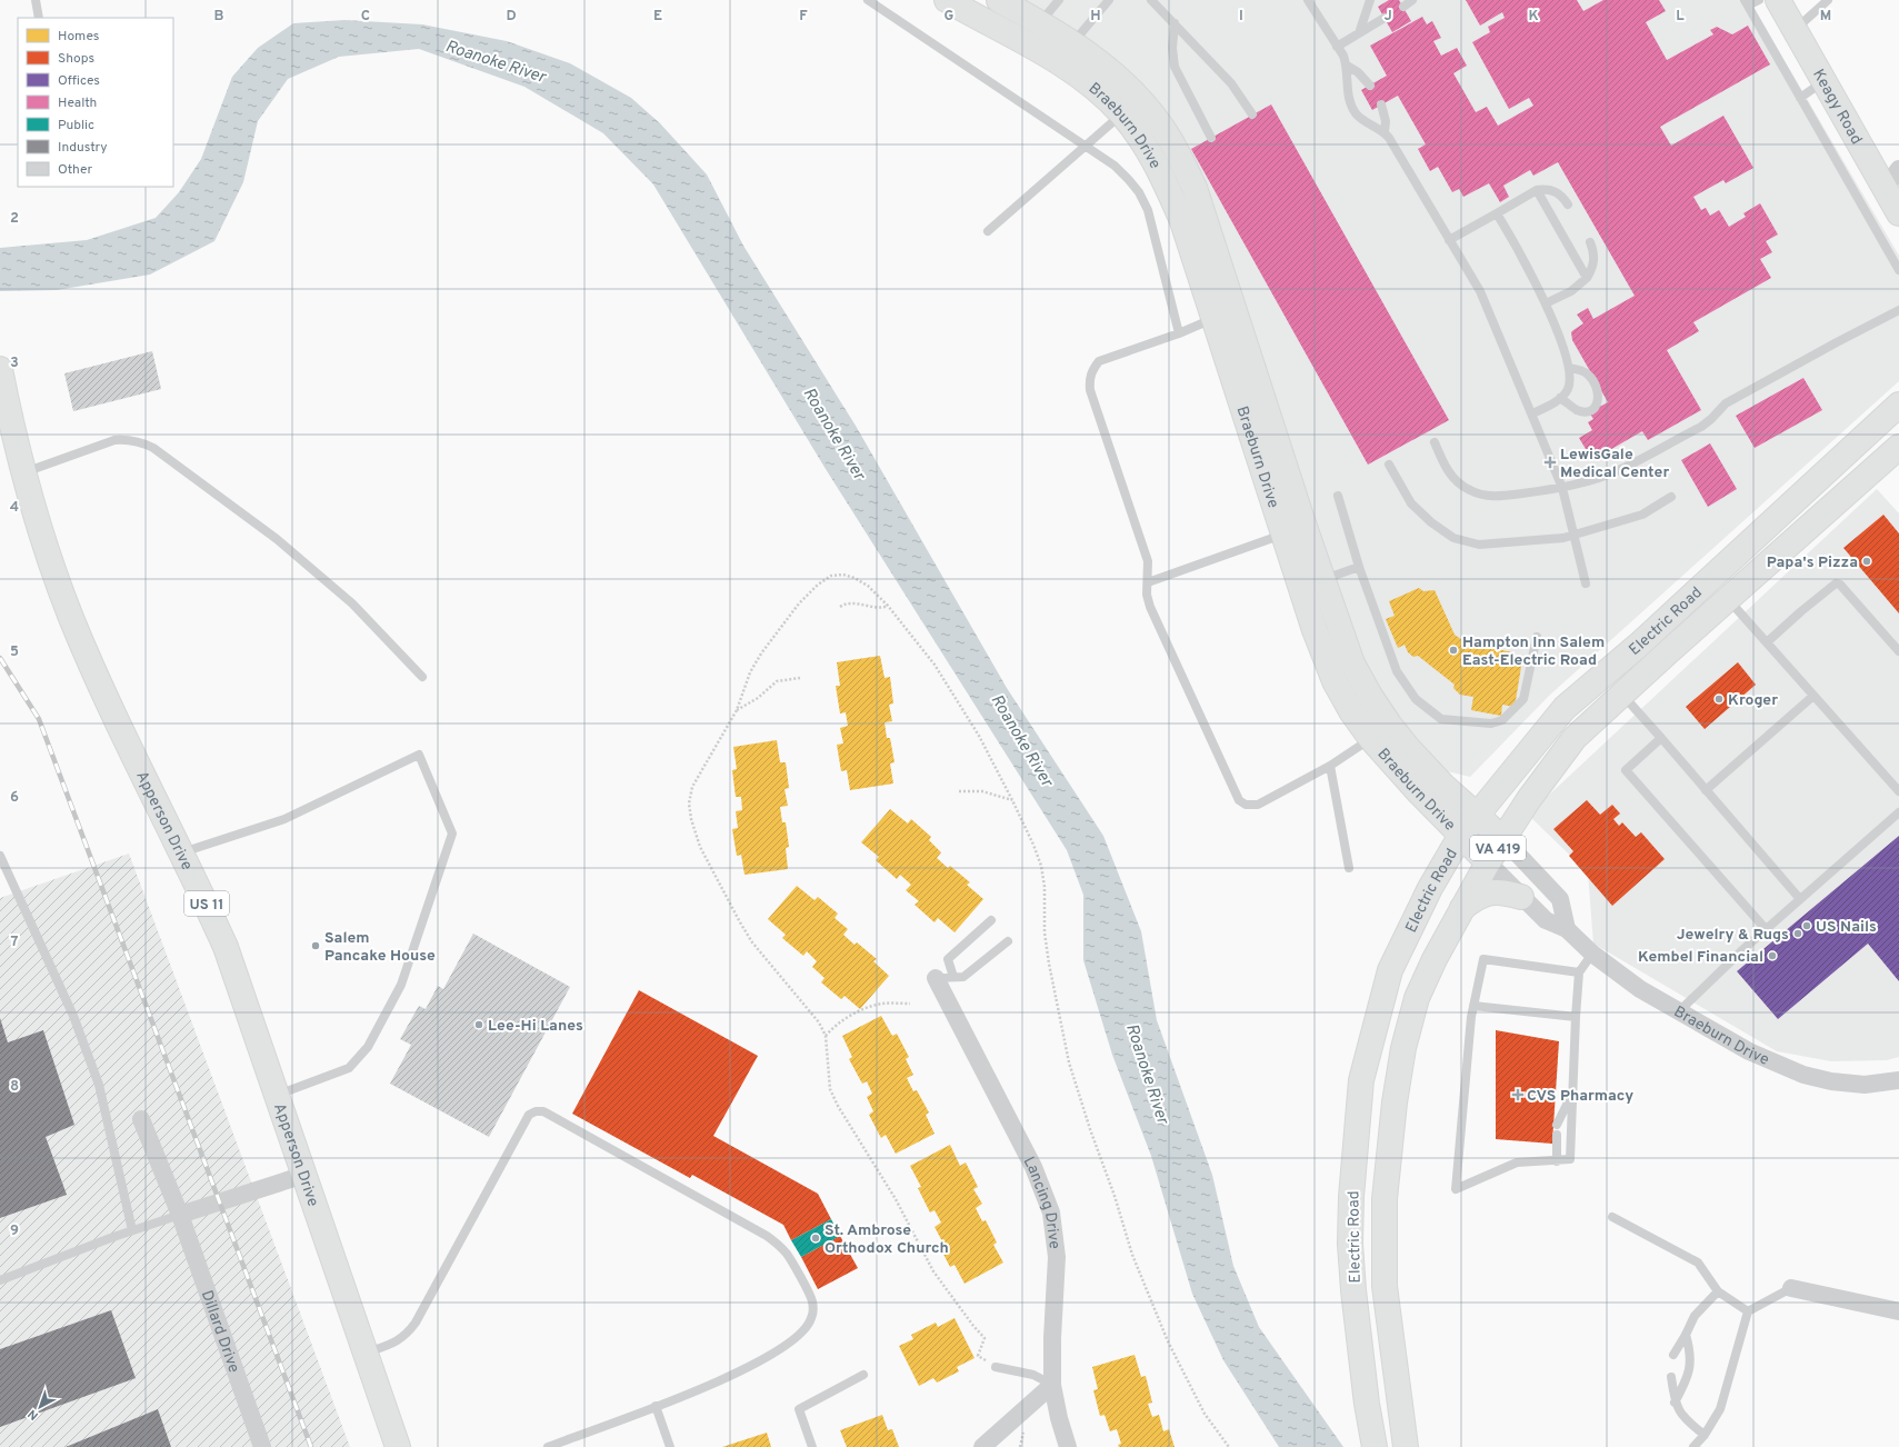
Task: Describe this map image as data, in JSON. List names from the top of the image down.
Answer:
{
  "streets": {
    "main road": [
      "Keagy Road",
      "Braeburn Drive",
      "Electric Road",
      "Apperson Drive",
      "VA 419",
      "US 11"
    ],
    "street": ["Lancing Drive", "Dillard Drive"]
  },
  "crossings": [
    ["Braeburn Drive", "Electric Road"]
  ],
  "water": ["Roanoke River"],
  "places": {
    "health": ["LewisGale Medical Center", "CVS Pharmacy"],
    "other": [
      "Papa's Pizza",
      "Hampton Inn Salem East-Electric Road",
      "Kroger",
      "US Nails",
      "Jewelry & Rugs",
      "Salem Pancake House",
      "Kembel Financial",
      "Lee-Hi Lanes",
      "St. Ambrose Orthodox Church"
    ]
  },
  "legend": [
    "Homes",
    "Shops",
    "Offices",
    "Health",
    "Public",
    "Industry",
    "Other"
  ],
  "north": "bottom left",
  "grid": {
    "columns": [
      "B",
      "C",
      "D",
      "E",
      "F",
      "G",
      "H",
      "I",
      "J",
      "K",
      "L",
      "M"
    ],
    "rows": [
      "2",
      "3",
      "4",
      "5",
      "6",
      "7",
      "8",
      "9"
    ]
  }
}
